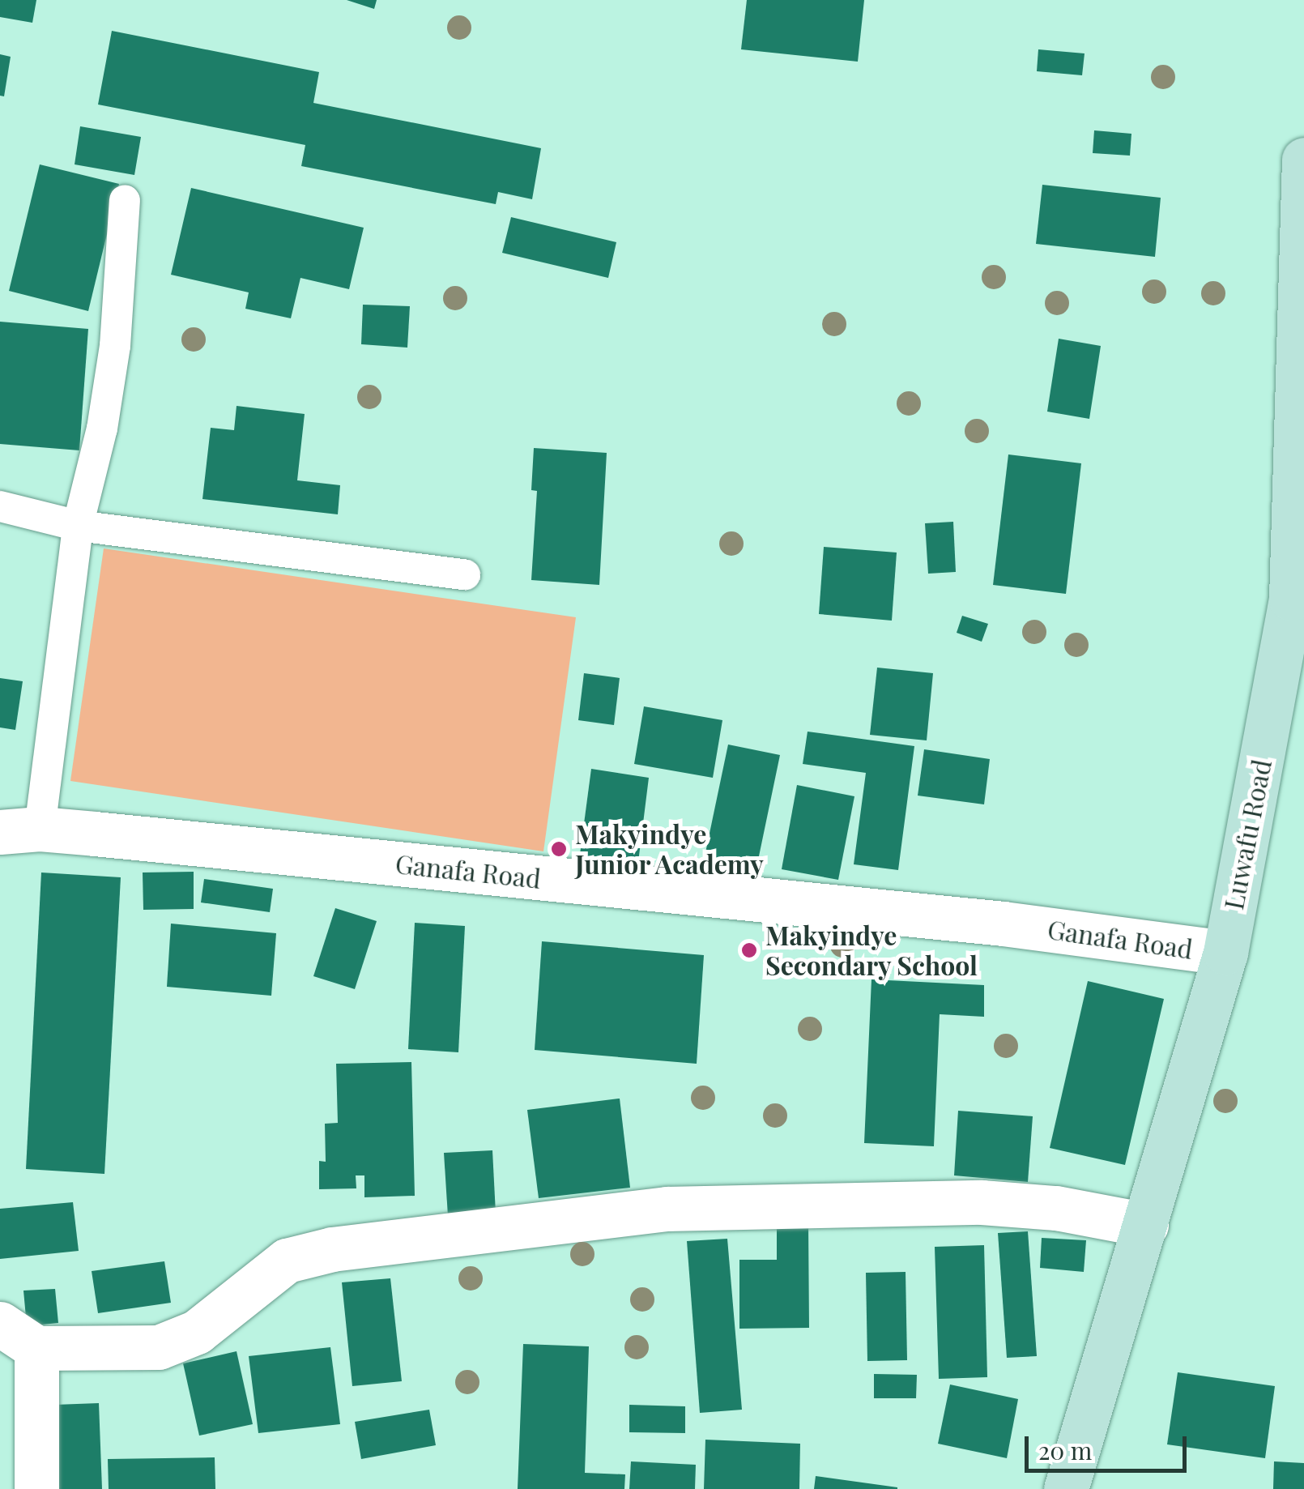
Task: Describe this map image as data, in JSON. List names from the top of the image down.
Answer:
{
  "streets": {
    "street": ["Luwafu Road", "Ganafa Road"]
  },
  "crossings": [
    ["Luwafu Road", "Ganafa Road"]
  ],
  "places": ["Makyindye Junior Academy", "Makyindye Secondary School"],
  "scale_bar": "20 m"
}
